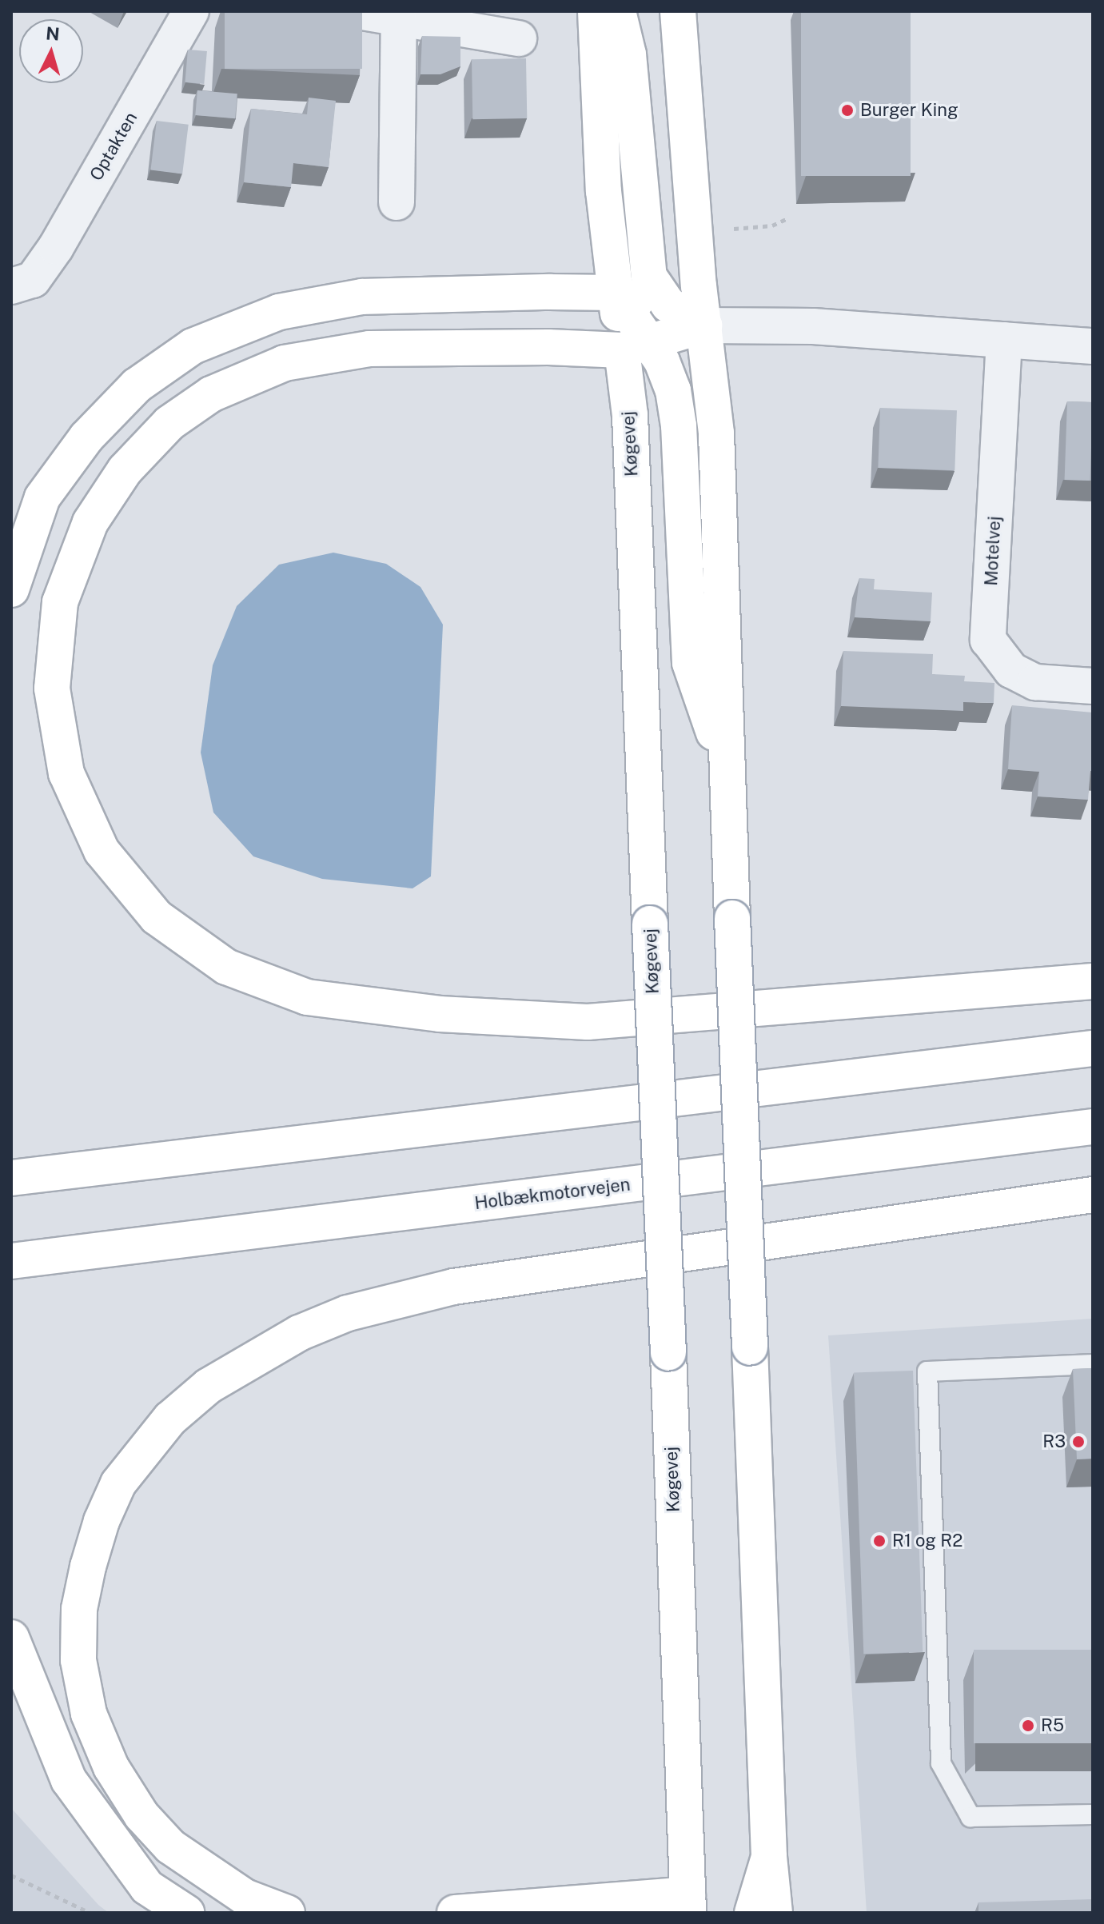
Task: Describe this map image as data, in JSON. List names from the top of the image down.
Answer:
{
  "streets": {
    "main road": ["Køgevej", "Holbækmotorvejen"],
    "street": ["Optakten", "Motelvej"]
  },
  "places": [
    "Burger King",
    "R3",
    "R1 og R2",
    "R5"
  ],
  "north": "top"
}
